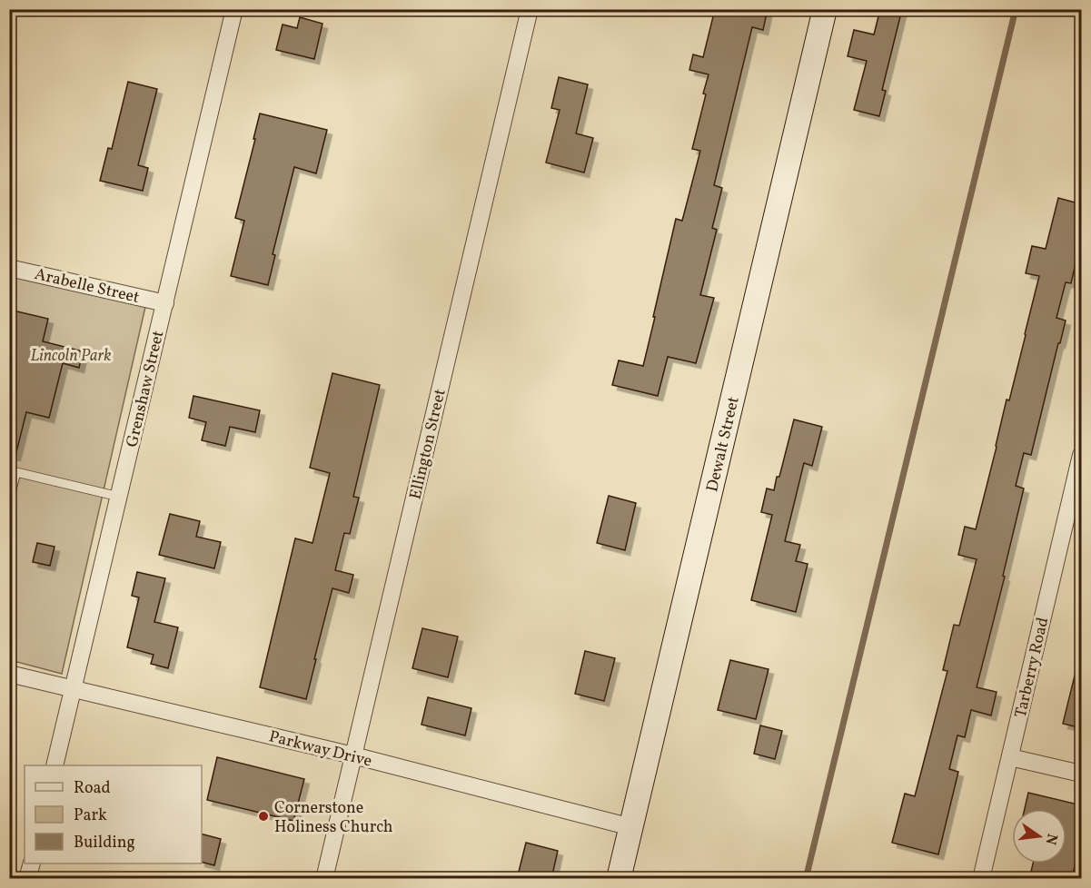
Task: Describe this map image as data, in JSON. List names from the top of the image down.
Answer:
{
  "streets": {
    "street": [
      "Arabelle Street",
      "Grenshaw Street",
      "Ellington Street",
      "Dewalt Street",
      "Tarberry Road",
      "Parkway Drive"
    ]
  },
  "crossings": [
    ["Arabelle Street", "Grenshaw Street"],
    ["Grenshaw Street", "Parkway Drive"],
    ["Ellington Street", "Parkway Drive"],
    ["Dewalt Street", "Parkway Drive"]
  ],
  "parks": ["Lincoln Park"],
  "places": ["Cornerstone Holiness Church"],
  "legend": ["Road", "Park", "Building"],
  "north": "right"
}
